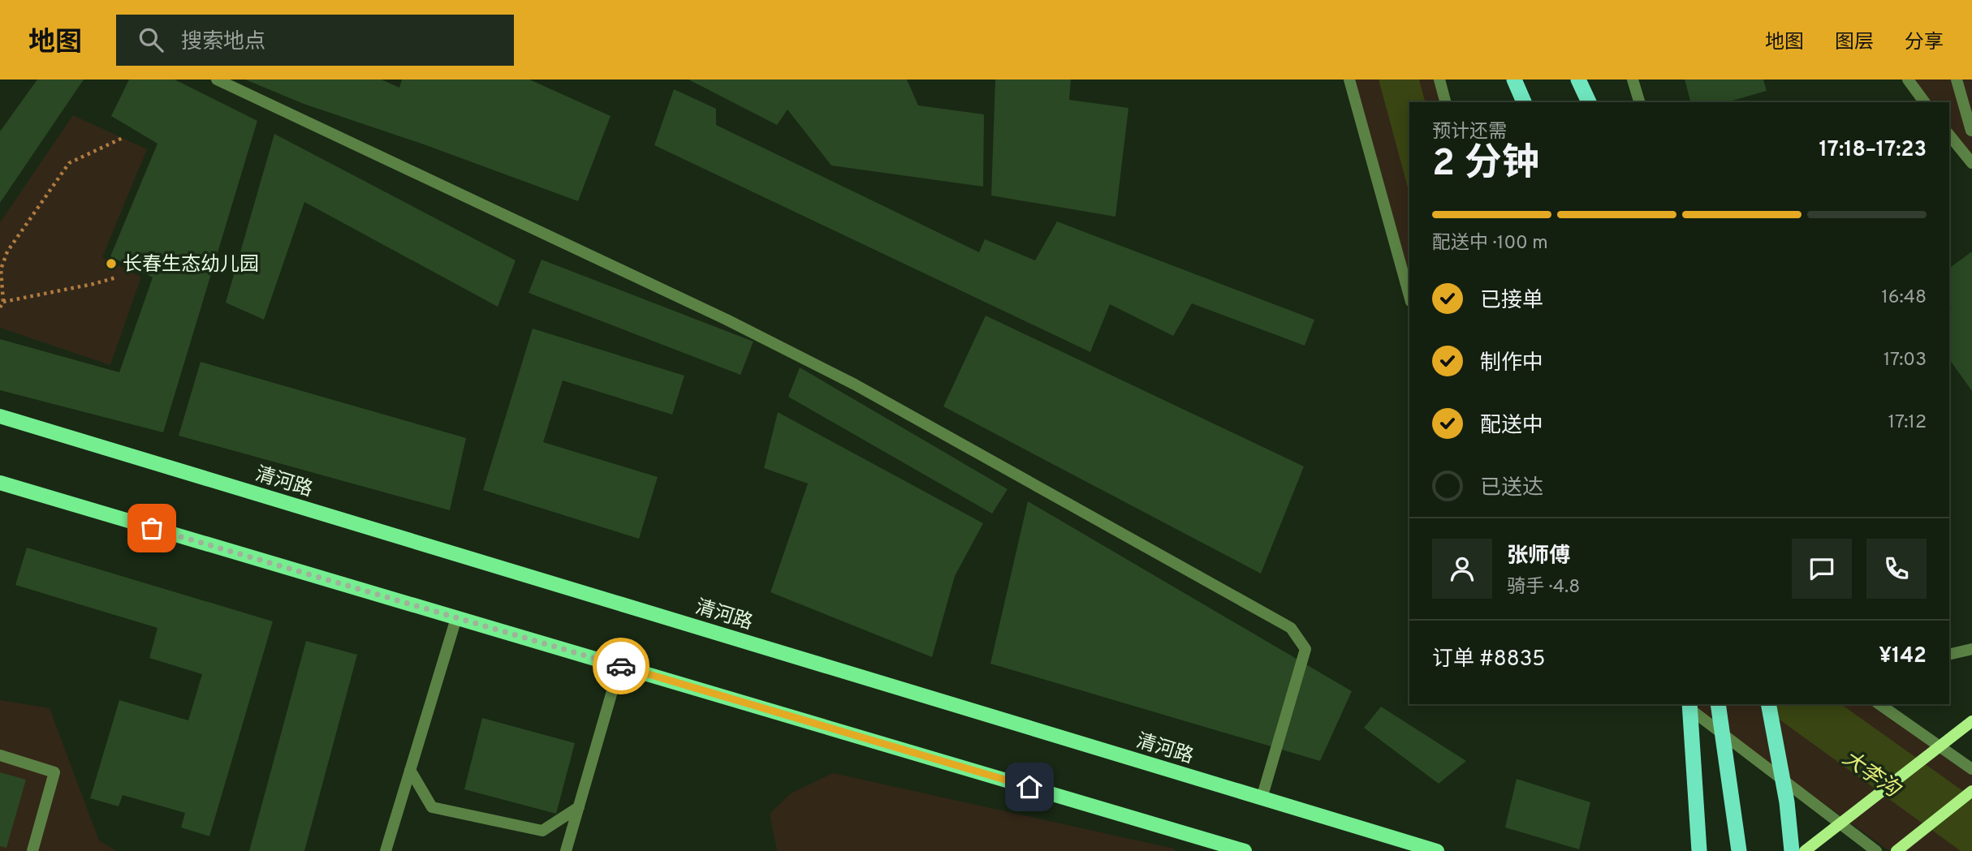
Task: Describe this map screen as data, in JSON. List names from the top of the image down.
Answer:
{
  "streets": {
    "main road": ["清河路"]
  },
  "water": ["大李沟"],
  "places": ["长春生态幼儿园"],
  "page": {
    "header": "地图",
    "search": "搜索地点",
    "nav": ["地图", "图层", "分享"],
    "heading": ["2 分钟", "预计还需", "17:18–17:23"],
    "panel": [
      "张师傅",
      "骑手 · 4.8",
      "订单 #8835",
      "¥142"
    ],
    "bar": "配送中 · 100 m",
    "list": [
      ["已接单", "16:48"],
      ["制作中", "17:03"],
      ["配送中", "17:12"],
      "已送达"
    ]
  }
}
